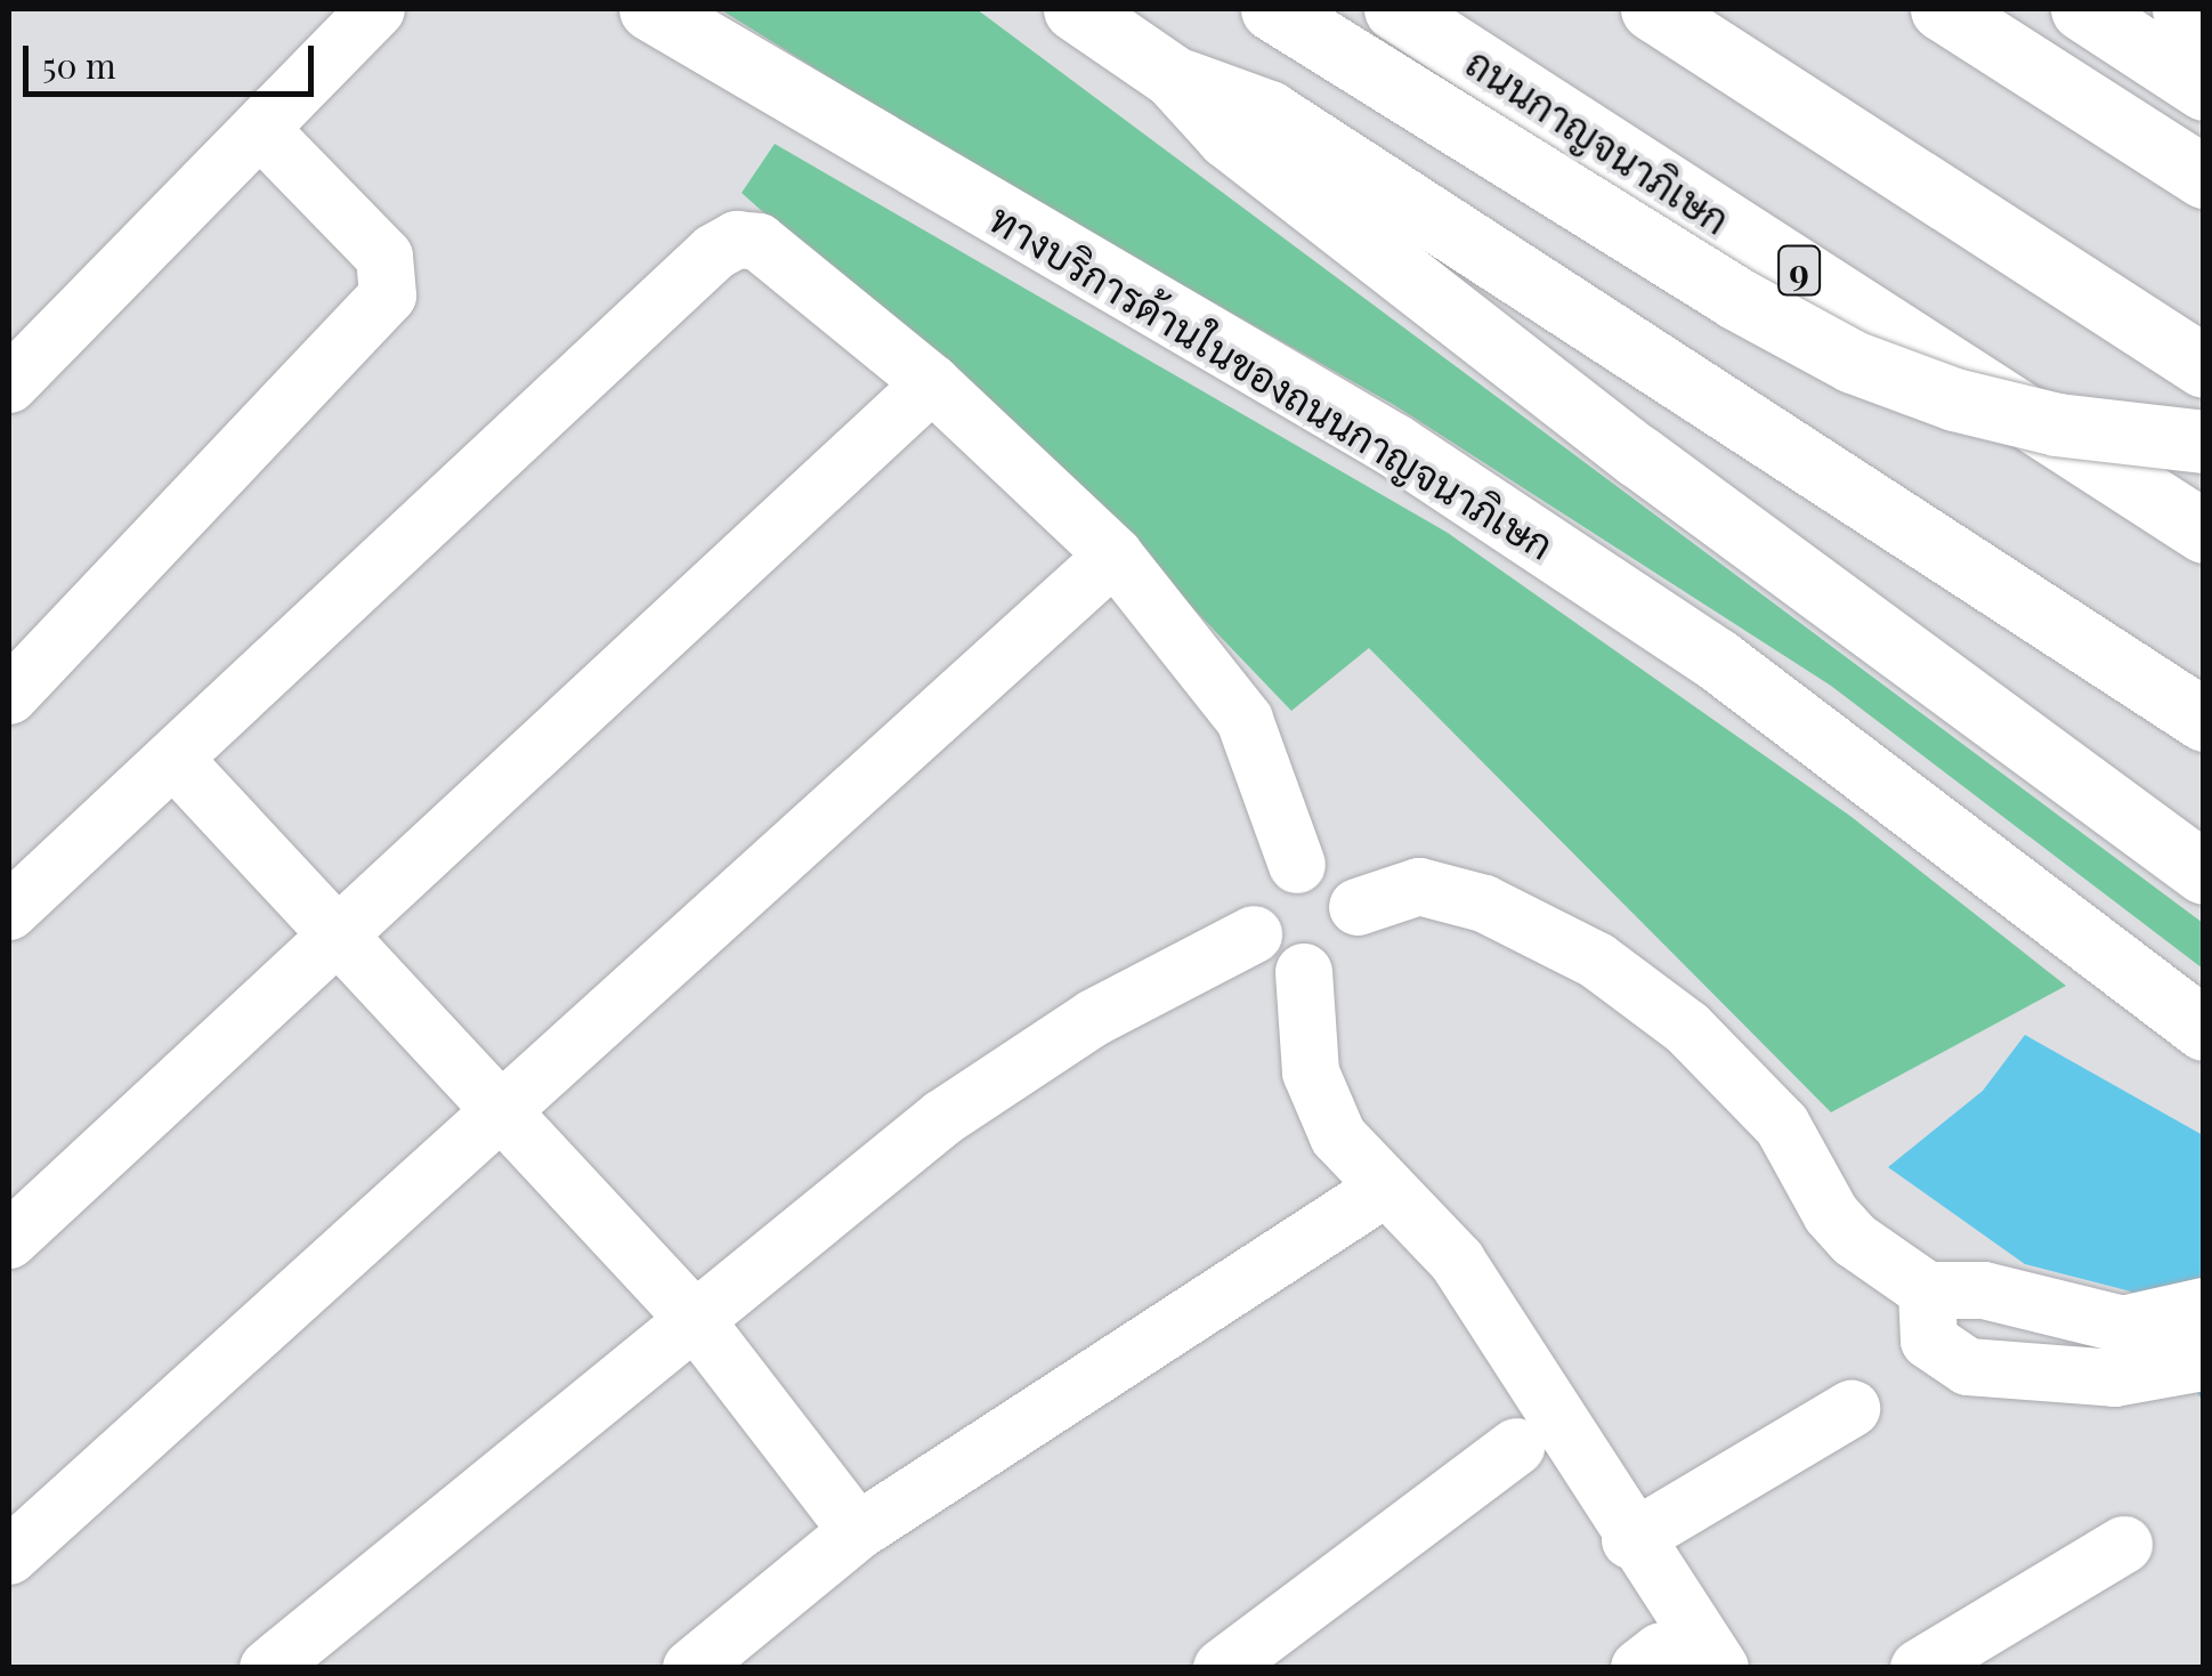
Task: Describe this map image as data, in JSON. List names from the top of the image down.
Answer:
{
  "streets": {
    "main road": ["ถนนกาญจนาภิเษก", "9", "ทางบริการด้านในของถนนกาญจนาภิเษก"]
  },
  "scale_bar": "50 m"
}
